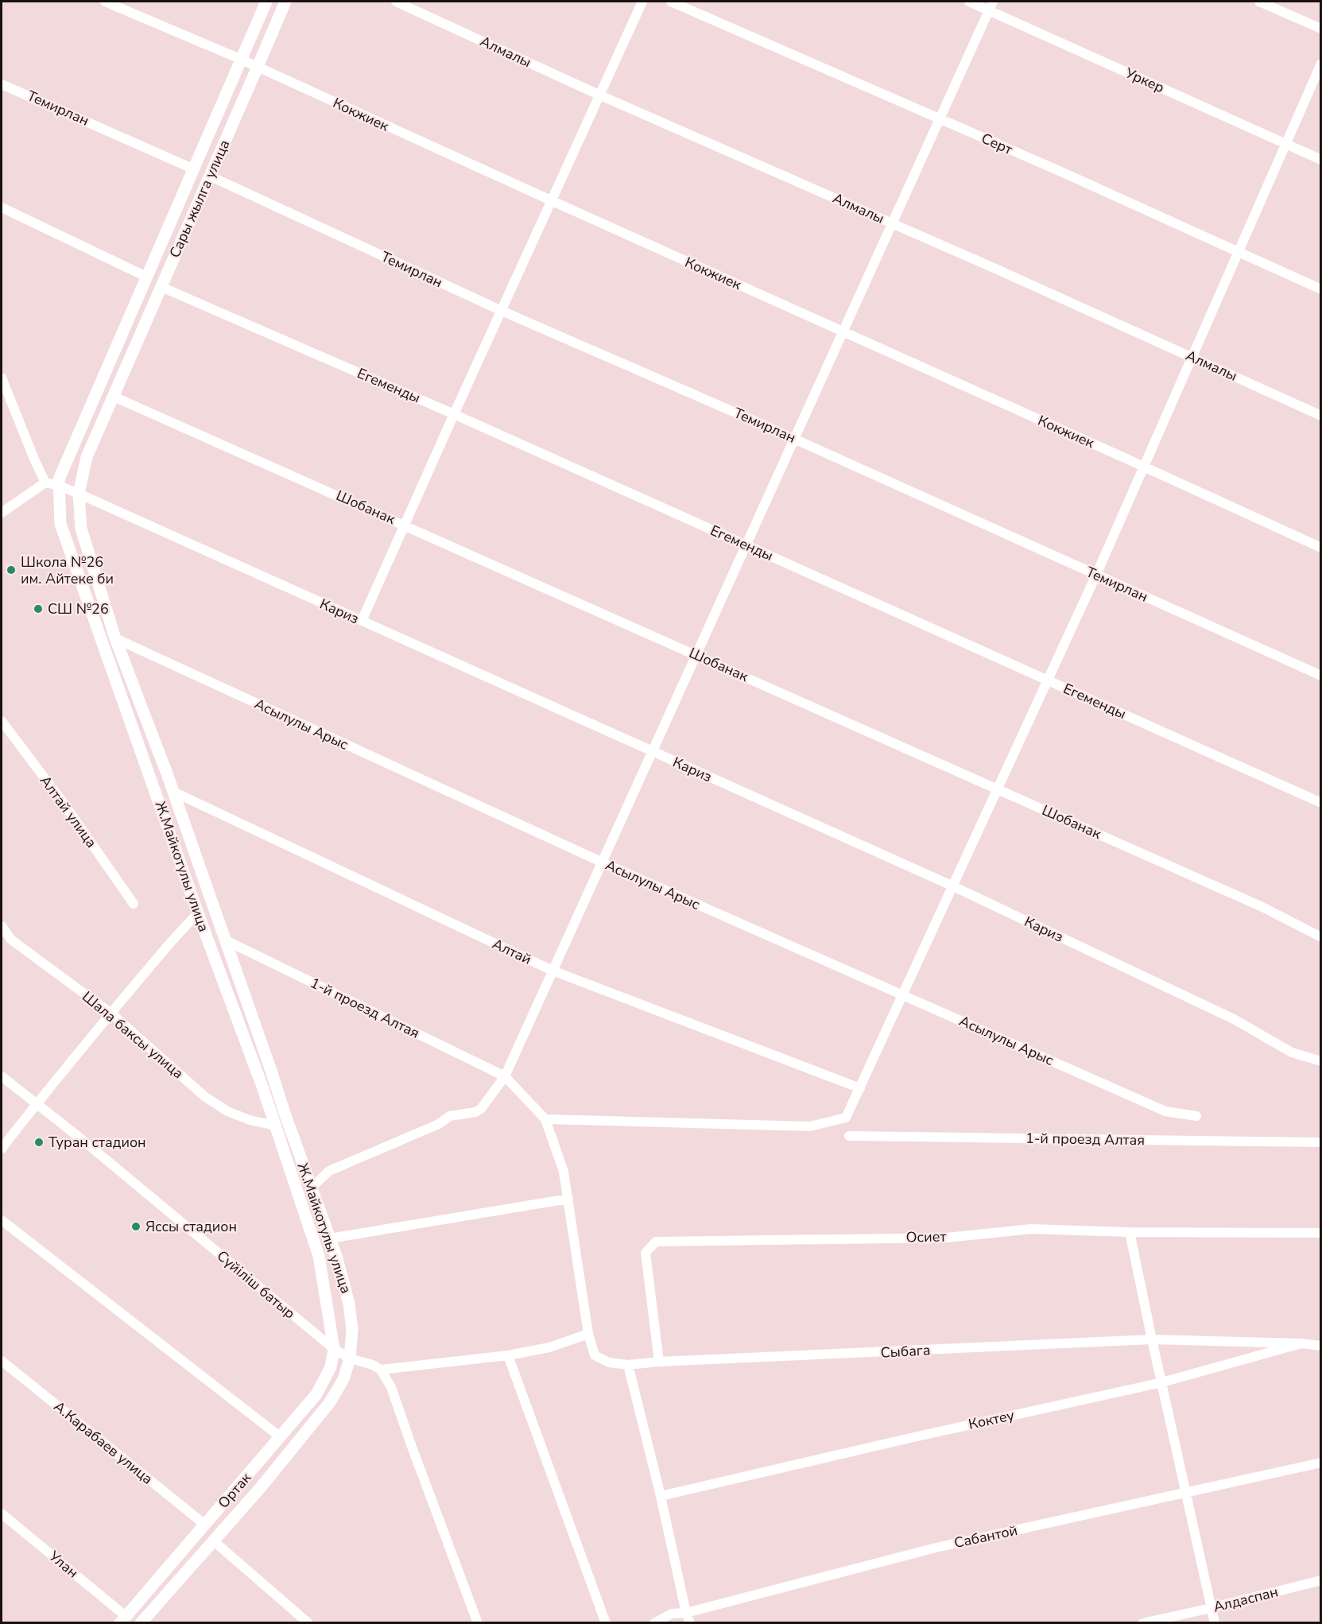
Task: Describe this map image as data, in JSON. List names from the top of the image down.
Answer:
{
  "streets": {
    "street": [
      "Алмалы",
      "Уркер",
      "Темирлан",
      "Кокжиек",
      "Серт",
      "Сары жылга улица",
      "Егеменды",
      "Шобанак",
      "Кариз",
      "Асылулы Арыс",
      "Алтай улица",
      "Ж.Майкотулы улица",
      "Алтай",
      "1-й проезд Алтая",
      "Шала баксы улица",
      "Осиет",
      "Сүйіліш батыр",
      "Сыбага",
      "Коктеу",
      "А.Карабаев улица",
      "Ортак",
      "Сабантой",
      "Улан",
      "Алдаспан"
    ]
  },
  "crossings": [
    ["Темирлан", "Сары жылга улица"],
    ["Кокжиек", "Сары жылга улица"],
    ["Сары жылга улица", "Егеменды"],
    ["Сары жылга улица", "Шобанак"],
    ["Сары жылга улица", "Ж.Майкотулы улица"],
    ["Шобанак", "Ж.Майкотулы улица"],
    ["Кариз", "Ж.Майкотулы улица"],
    ["Асылулы Арыс", "Ж.Майкотулы улица"],
    ["Ж.Майкотулы улица", "Алтай"],
    ["Ж.Майкотулы улица", "1-й проезд Алтая"],
    ["Ж.Майкотулы улица", "Шала баксы улица"],
    ["Ж.Майкотулы улица", "Сүйіліш батыр"],
    ["Ж.Майкотулы улица", "Ортак"],
    ["Осиет", "Сыбага"],
    ["Сүйіліш батыр", "Ортак"],
    ["Сыбага", "Коктеу"],
    ["А.Карабаев улица", "Ортак"],
    ["Ортак", "Улан"]
  ],
  "places": [
    "Школа №26 им. Айтеке би",
    "СШ №26",
    "Туран стадион",
    "Яссы стадион"
  ]
}
